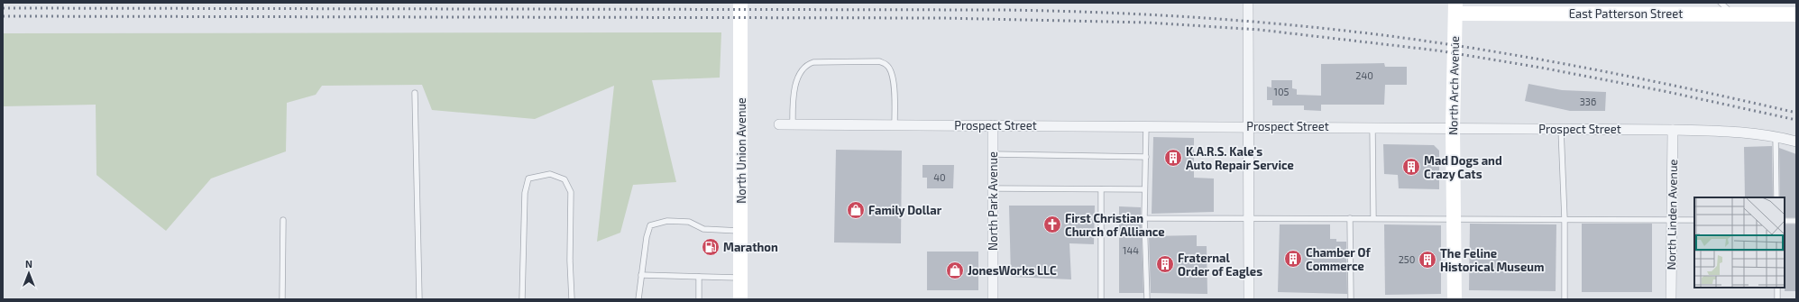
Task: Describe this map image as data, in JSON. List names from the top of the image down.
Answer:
{
  "streets": {
    "street": [
      "East Patterson Street",
      "North Arch Avenue",
      "Prospect Street",
      "North Union Avenue",
      "North Park Avenue",
      "North Linden Avenue"
    ]
  },
  "crossings": [
    ["East Patterson Street", "North Arch Avenue"],
    ["North Arch Avenue", "Prospect Street"],
    ["Prospect Street", "North Park Avenue"],
    ["Prospect Street", "North Linden Avenue"]
  ],
  "places": {
    "building": [
      "K.A.R.S. Kale's Auto Repair Service",
      "Mad Dogs and Crazy Cats",
      "Chamber Of Commerce",
      "The Feline Historical Museum",
      "Fraternal Order of Eagles"
    ],
    "shop": ["Family Dollar", "JonesWorks LLC"],
    "church": ["First Christian Church of Alliance"],
    "fuel station": ["Marathon"]
  },
  "house_numbers": [
    "240",
    "105",
    "336",
    "40",
    "144",
    "250"
  ],
  "north": "top"
}
